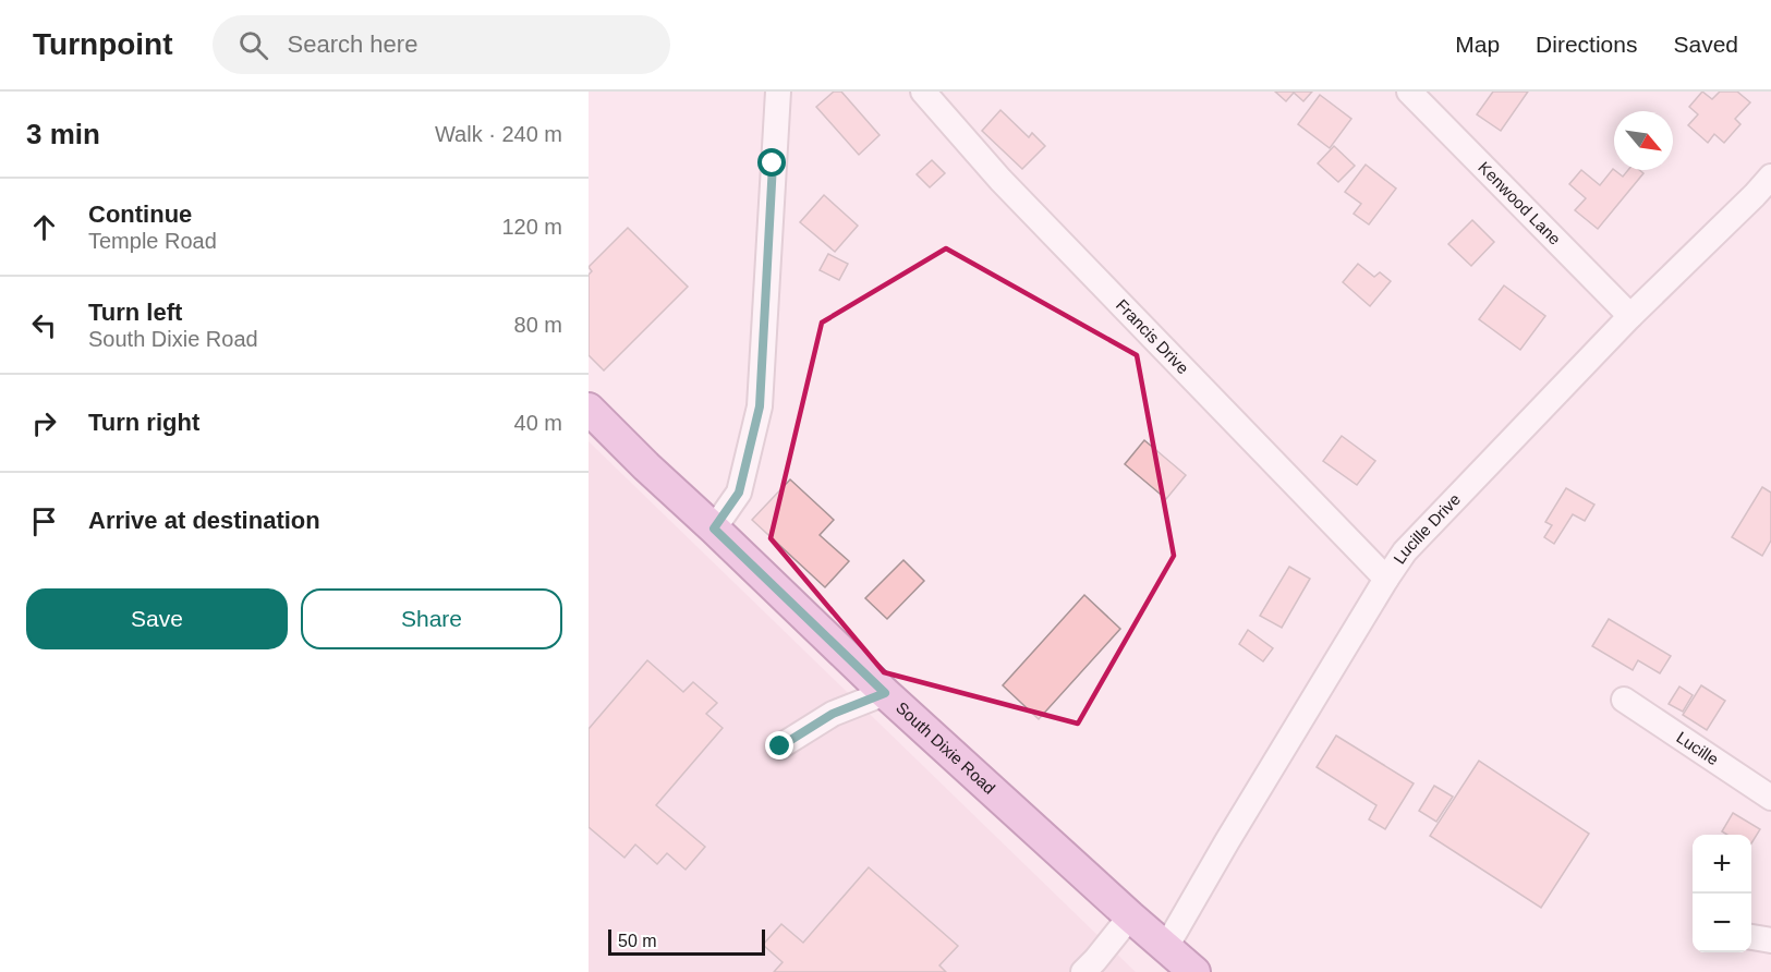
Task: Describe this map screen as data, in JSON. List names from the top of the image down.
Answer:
{
  "streets": {
    "main road": ["South Dixie Road"],
    "street": [
      "Kenwood Lane",
      "Francis Drive",
      "Lucille Drive",
      "Lucille"
    ]
  },
  "crossings": [
    ["Kenwood Lane", "Lucille Drive"],
    ["Francis Drive", "Lucille Drive"],
    ["Lucille Drive", "South Dixie Road"]
  ],
  "scale_bar": "50 m",
  "north": "bottom right",
  "page": {
    "header": "Turnpoint",
    "search": "Search here",
    "nav": ["Map", "Directions", "Saved"],
    "heading": ["3 min", "Walk · 240 m"],
    "list": [
      ["Continue", "Temple Road", "120 m"],
      ["Turn left", "South Dixie Road", "80 m"],
      ["Turn right", "40 m"],
      "Arrive at destination"
    ],
    "buttons": ["Save", "Share"],
    "map_buttons": ["+", "−"],
    "scale": "50 m"
  }
}
